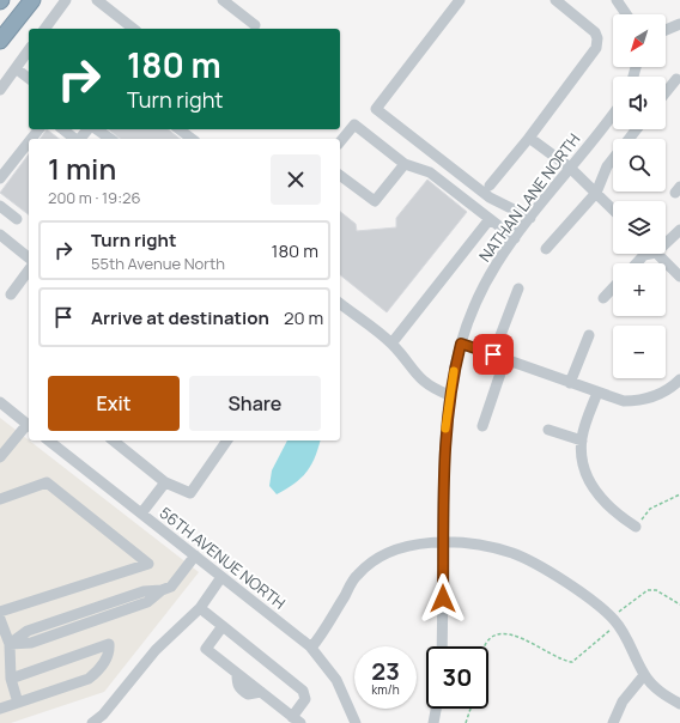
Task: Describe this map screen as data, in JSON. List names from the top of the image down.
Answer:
{
  "streets": {
    "street": ["NATHAN LANE NORTH", "56TH AVENUE NORTH"]
  },
  "north": "bottom left",
  "page": {
    "map_buttons": ["+", "−"],
    "turn": ["180 m", "Turn right"],
    "heading": ["1 min", "200 m · 19:26"],
    "list": [
      {
        "name": "Turn right",
        "note": "55th Avenue North",
        "value": "180 m"
      },
      {
        "name": "Arrive at destination",
        "value": "20 m"
      }
    ],
    "buttons": ["Exit", "Share"],
    "speed": "23 km/h",
    "limit": "30"
  }
}
